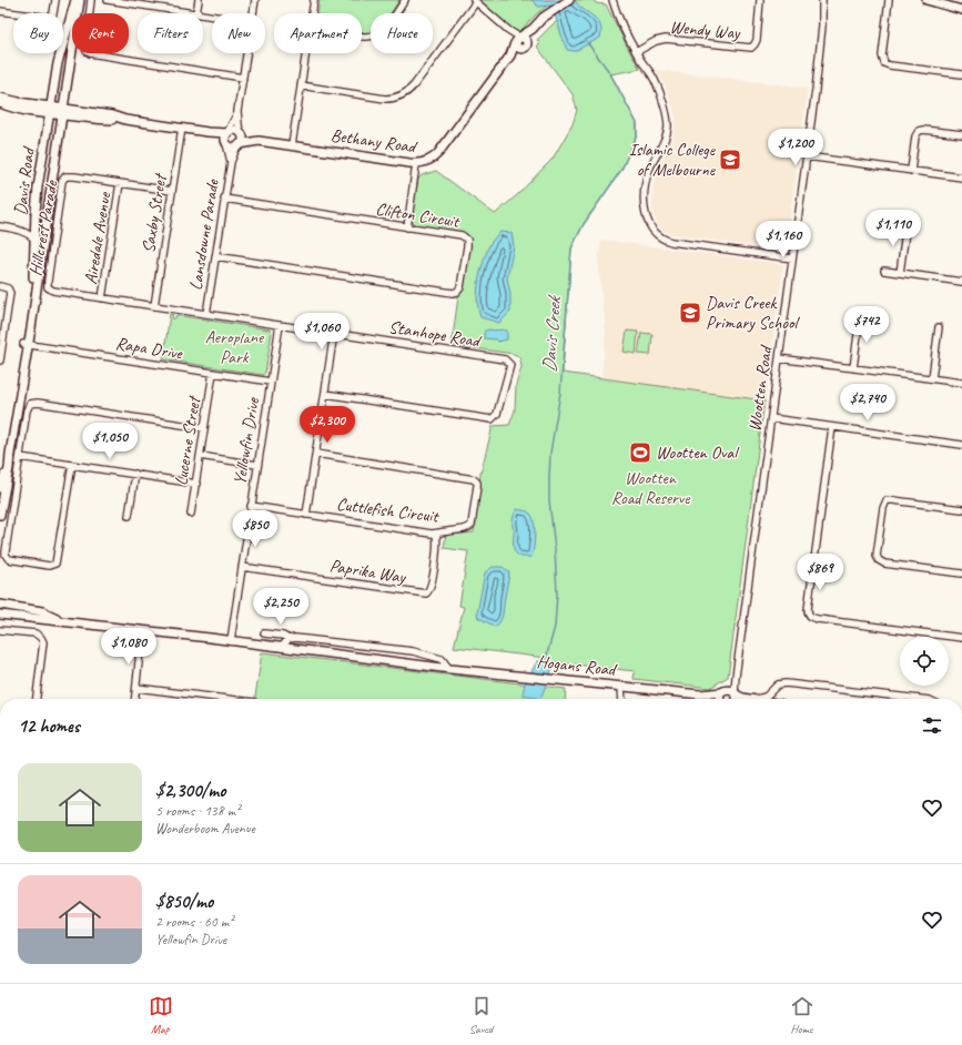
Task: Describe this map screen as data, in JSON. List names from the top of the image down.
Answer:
{
  "streets": {
    "street": [
      "Wendy Way",
      "Bethany Road",
      "Davis Road",
      "Saxby Street",
      "Clifton Circuit",
      "Hillcrest Parade",
      "Lansdowne Parade",
      "Airedale Avenue",
      "Stanhope Road",
      "Rapa Drive",
      "Wootten Road",
      "Lucerne Street",
      "Yellowfin Drive",
      "Cuttlefish Circuit",
      "Paprika Way",
      "Hogans Road"
    ]
  },
  "crossings": [
    ["Bethany Road", "Lansdowne Parade"],
    ["Davis Road", "Rapa Drive"],
    ["Saxby Street", "Hillcrest Parade"],
    ["Saxby Street", "Stanhope Road"],
    ["Clifton Circuit", "Lansdowne Parade"],
    ["Hillcrest Parade", "Airedale Avenue"],
    ["Hillcrest Parade", "Stanhope Road"],
    ["Lansdowne Parade", "Stanhope Road"],
    ["Airedale Avenue", "Stanhope Road"],
    ["Stanhope Road", "Yellowfin Drive"],
    ["Rapa Drive", "Lucerne Street"],
    ["Rapa Drive", "Yellowfin Drive"],
    ["Wootten Road", "Hogans Road"],
    ["Yellowfin Drive", "Cuttlefish Circuit"],
    ["Yellowfin Drive", "Paprika Way"],
    ["Yellowfin Drive", "Hogans Road"],
    ["Cuttlefish Circuit", "Paprika Way"]
  ],
  "water": ["Davis Creek"],
  "parks": ["Aeroplane Park", "Wootten Road Reserve"],
  "places": {
    "school or university": ["Islamic College of Melbourne", "Davis Creek Primary School"],
    "sports": ["Wootten Oval"]
  },
  "page": {
    "chip": [
      "Buy",
      "Rent",
      "Filters",
      "New",
      "Apartment",
      "House"
    ],
    "price": [
      "$1,200",
      "$1,110",
      "$1,160",
      "$742",
      "$1,060",
      "$2,740",
      "$2,300",
      "$1,050",
      "$850",
      "$869",
      "$2,250",
      "$1,080"
    ],
    "heading": "12 homes",
    "list": [
      {
        "name": "$2,300/mo",
        "note": "5 rooms · 138 m² · Wonderboom Avenue"
      },
      {
        "name": "$850/mo",
        "note": "2 rooms · 60 m² · Yellowfin Drive"
      }
    ],
    "tabs": ["Map", "Saved", "Home"]
  }
}
